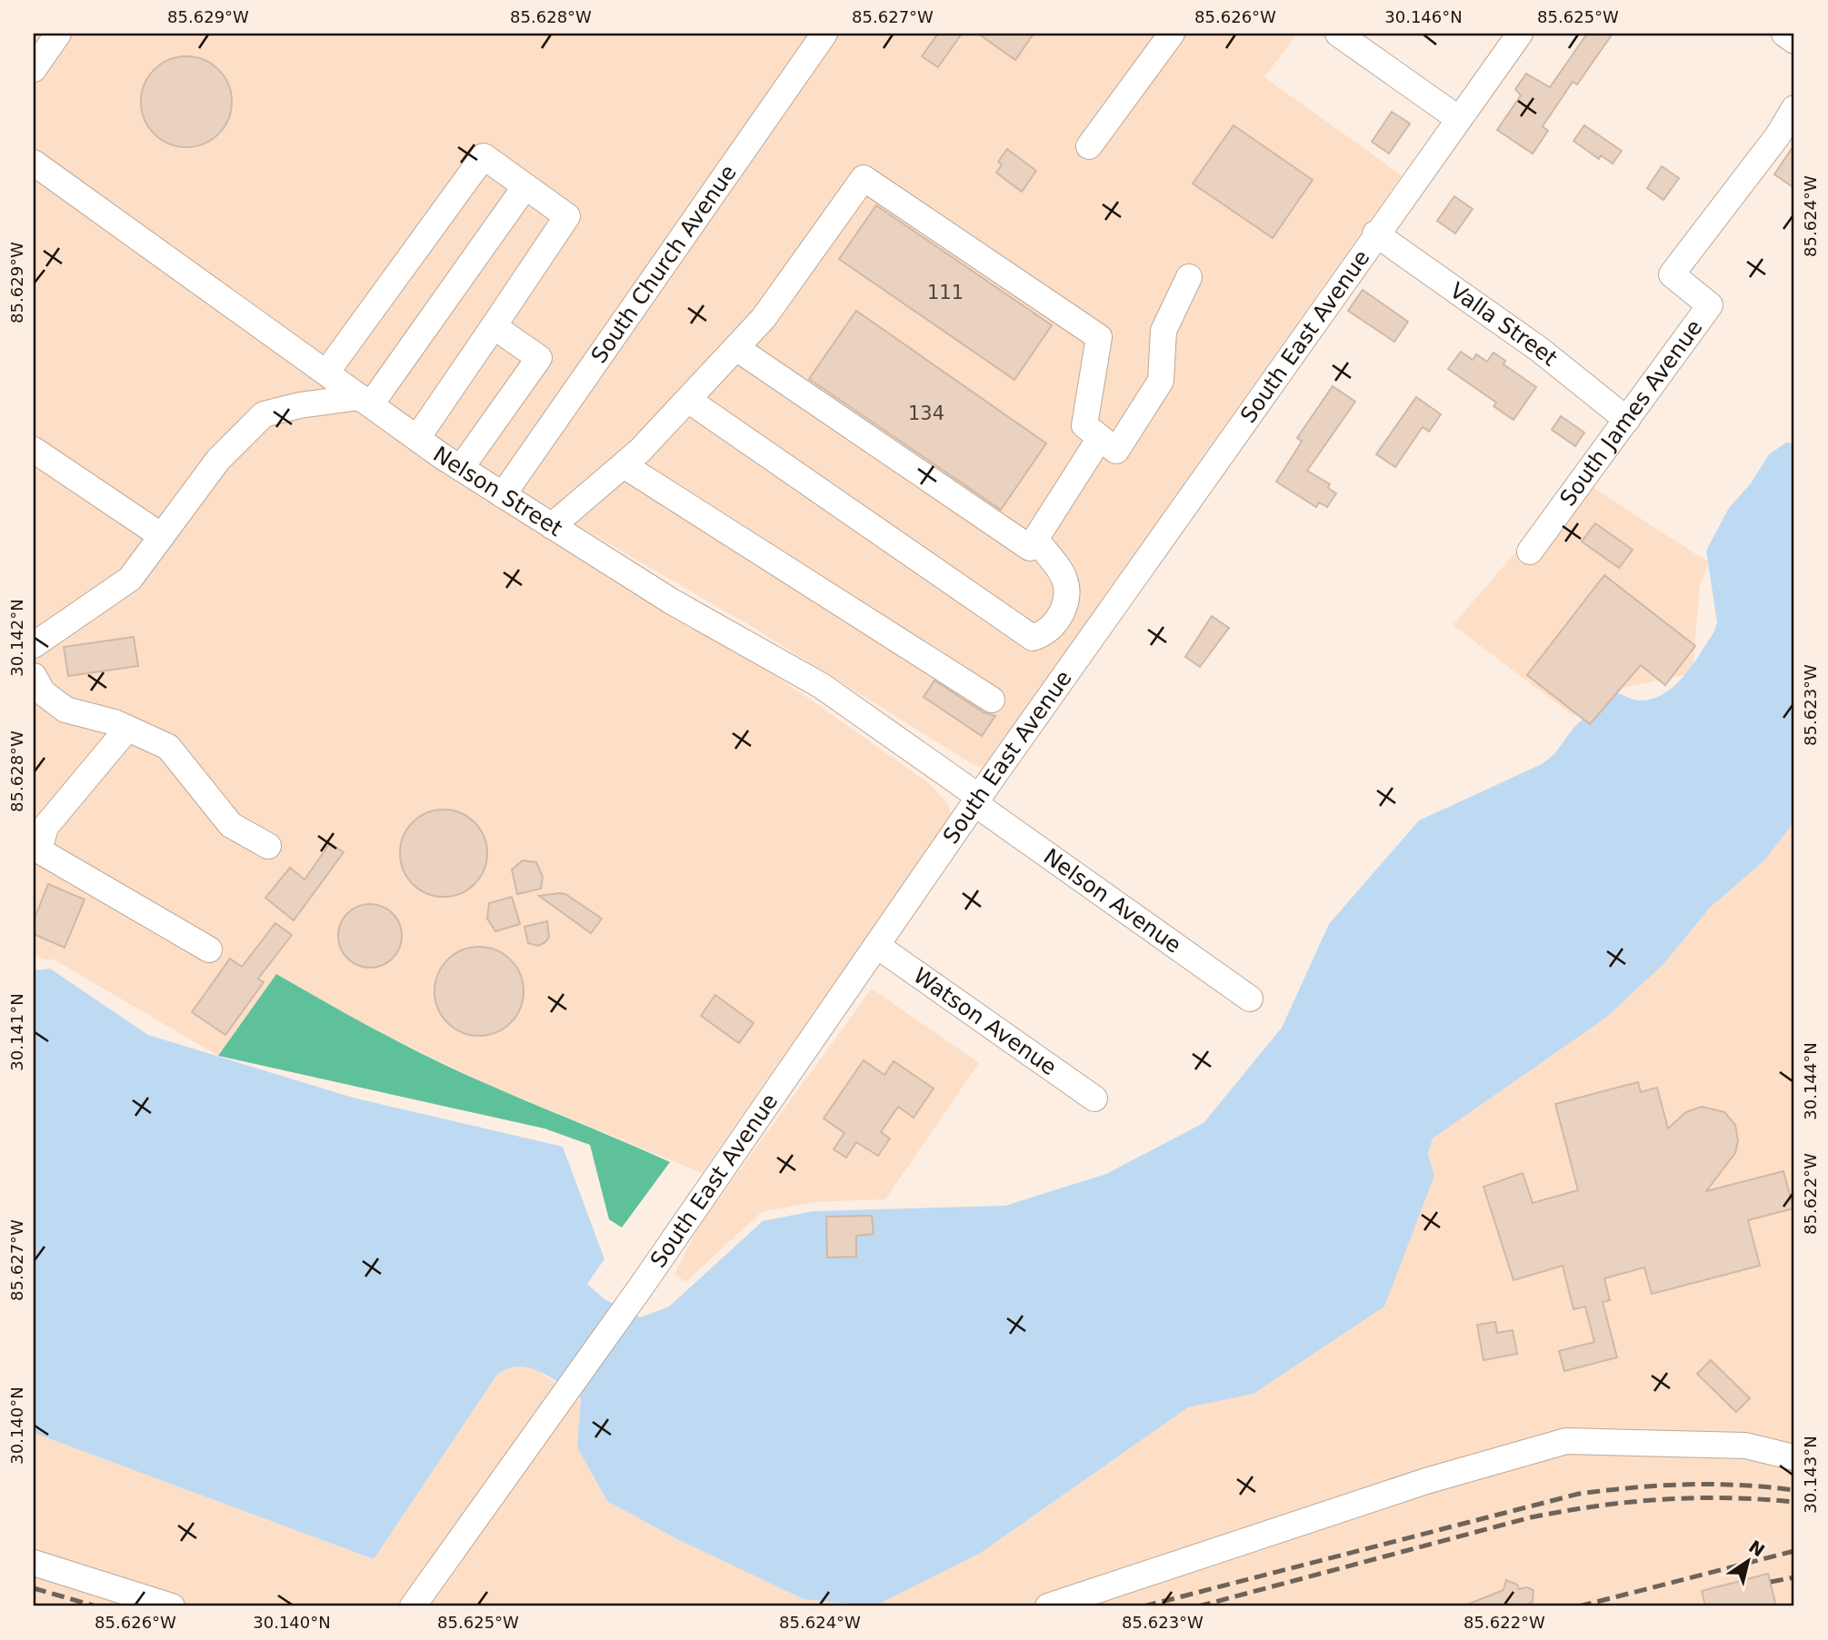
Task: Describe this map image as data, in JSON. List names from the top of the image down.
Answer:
{
  "streets": {
    "street": [
      "South Church Avenue",
      "Valla Street",
      "South East Avenue",
      "South James Avenue",
      "Nelson Street",
      "Nelson Avenue",
      "Watson Avenue"
    ]
  },
  "crossings": [
    ["South Church Avenue", "Nelson Street"],
    ["Valla Street", "South East Avenue"],
    ["Valla Street", "South James Avenue"],
    ["South East Avenue", "Nelson Street"],
    ["South East Avenue", "Nelson Avenue"],
    ["South East Avenue", "Watson Avenue"],
    ["Nelson Street", "Nelson Avenue"]
  ],
  "house_numbers": ["111", "134"],
  "north": "top right",
  "coordinates": [
    "85.629°W",
    "85.628°W",
    "85.627°W",
    "85.626°W",
    "30.146°N",
    "85.625°W",
    "85.624°W",
    "30.142°N",
    "85.623°W",
    "30.141°N",
    "30.144°N",
    "85.622°W",
    "30.140°N",
    "30.143°N"
  ]
}
